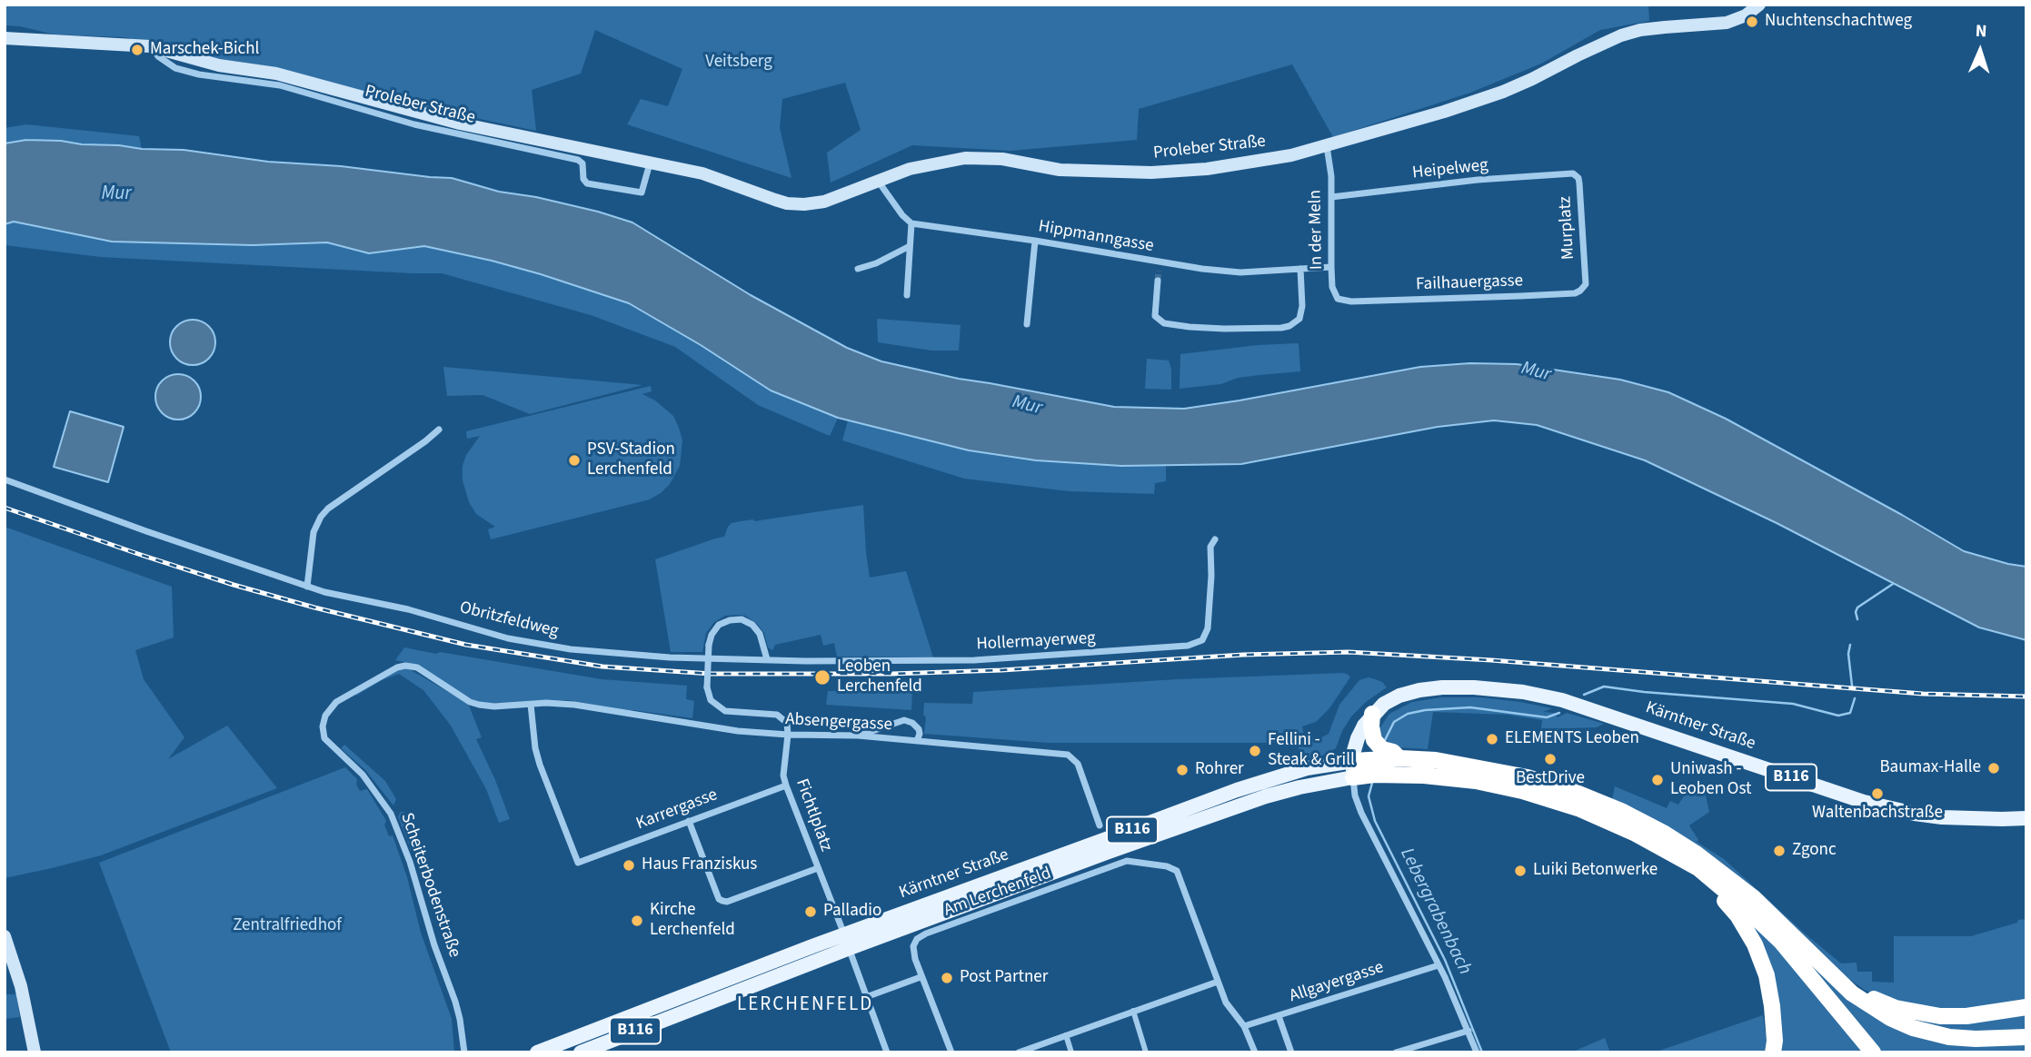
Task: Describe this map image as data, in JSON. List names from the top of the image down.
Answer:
{
  "streets": {
    "main road": ["Proleber Straße", "Kärntner Straße", "B116"],
    "street": [
      "Heipelweg",
      "Murplatz",
      "In der Meln",
      "Hippmanngasse",
      "Failhauergasse",
      "Obritzfeldweg",
      "Hollermayerweg",
      "Absengergasse",
      "Karrergasse",
      "Fichtlplatz",
      "Scheiterbodenstraße",
      "Am Lerchenfeld",
      "Allgayergasse"
    ]
  },
  "crossings": [
    ["Proleber Straße", "In der Meln"],
    ["Heipelweg", "Murplatz"],
    ["Heipelweg", "In der Meln"],
    ["Murplatz", "Failhauergasse"],
    ["In der Meln", "Hippmanngasse"],
    ["In der Meln", "Failhauergasse"],
    ["Obritzfeldweg", "Hollermayerweg"],
    ["Absengergasse", "Karrergasse"],
    ["Absengergasse", "Fichtlplatz"],
    ["Absengergasse", "Scheiterbodenstraße"],
    ["Kärntner Straße", "B116"],
    ["Kärntner Straße", "Fichtlplatz"],
    ["Karrergasse", "Fichtlplatz"],
    ["Karrergasse", "Scheiterbodenstraße"]
  ],
  "districts": ["LERCHENFELD"],
  "water": ["Mur", "Lebergrabenbach"],
  "parks": ["Veitsberg", "Zentralfriedhof"],
  "places": [
    "Nuchtenschachtweg",
    "Marschek-Bichl",
    "PSV-Stadion Lerchenfeld",
    "Leoben Lerchenfeld",
    "ELEMENTS Leoben",
    "Fellini - Steak & Grill",
    "BestDrive",
    "Baumax-Halle",
    "Rohrer",
    "Uniwash - Leoben Ost",
    "Waltenbachstraße",
    "Zgonc",
    "Haus Franziskus",
    "Luiki Betonwerke",
    "Palladio",
    "Kirche Lerchenfeld",
    "Post Partner"
  ],
  "north": "top"
}
